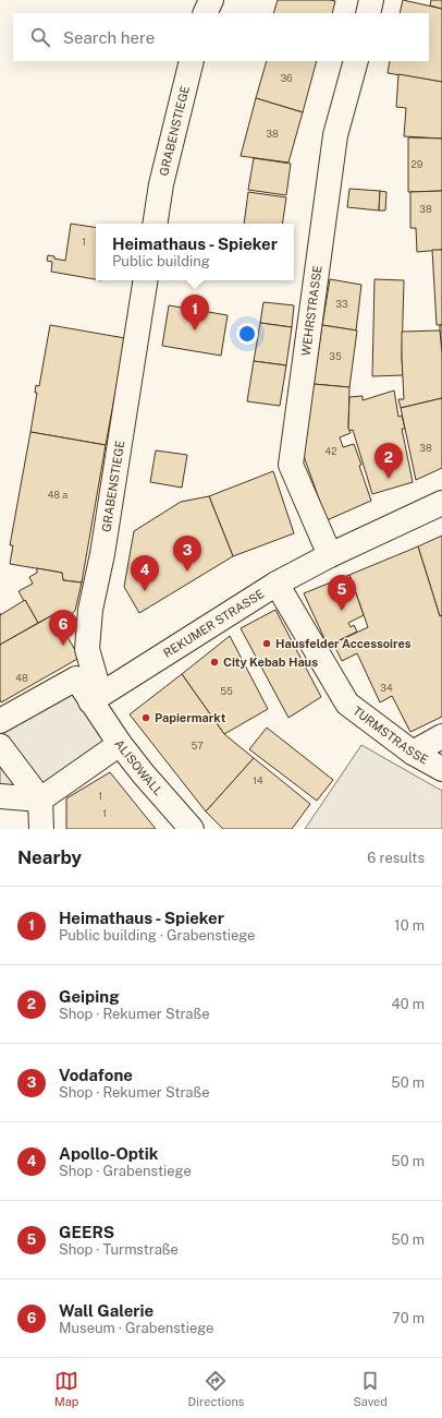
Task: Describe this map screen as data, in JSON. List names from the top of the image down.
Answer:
{
  "streets": {
    "street": [
      "GRABENSTIEGE",
      "WEHRSTRASSE",
      "REKUMER STRASSE",
      "TURMSTRASSE",
      "ALISOWALL"
    ]
  },
  "crossings": [
    ["GRABENSTIEGE", "REKUMER STRASSE"],
    ["GRABENSTIEGE", "ALISOWALL"],
    ["WEHRSTRASSE", "REKUMER STRASSE"],
    ["REKUMER STRASSE", "TURMSTRASSE"],
    ["REKUMER STRASSE", "ALISOWALL"]
  ],
  "places": ["Hausfelder Accessoires", "City Kebab Haus", "Papiermarkt"],
  "house_numbers": [
    "36",
    "38",
    "29",
    "38",
    "1",
    "33",
    "35",
    "38",
    "42",
    "48 a",
    "48",
    "34",
    "55",
    "57",
    "14",
    "1",
    "1"
  ],
  "page": {
    "search": "Search here",
    "popup": ["Heimathaus - Spieker", "Public building"],
    "pins": [
      "1",
      "2",
      "3",
      "4",
      "5",
      "6"
    ],
    "heading": ["Nearby", "6 results"],
    "list": [
      {
        "mark": "1",
        "name": "Heimathaus - Spieker",
        "note": "Public building · Grabenstiege",
        "value": "10 m"
      },
      {
        "mark": "2",
        "name": "Geiping",
        "note": "Shop · Rekumer Straße",
        "value": "40 m"
      },
      {
        "mark": "3",
        "name": "Vodafone",
        "note": "Shop · Rekumer Straße",
        "value": "50 m"
      },
      {
        "mark": "4",
        "name": "Apollo-Optik",
        "note": "Shop · Grabenstiege",
        "value": "50 m"
      },
      {
        "mark": "5",
        "name": "GEERS",
        "note": "Shop · Turmstraße",
        "value": "50 m"
      },
      {
        "mark": "6",
        "name": "Wall Galerie",
        "note": "Museum · Grabenstiege",
        "value": "70 m"
      }
    ],
    "nav": ["Map", "Directions", "Saved"]
  }
}
